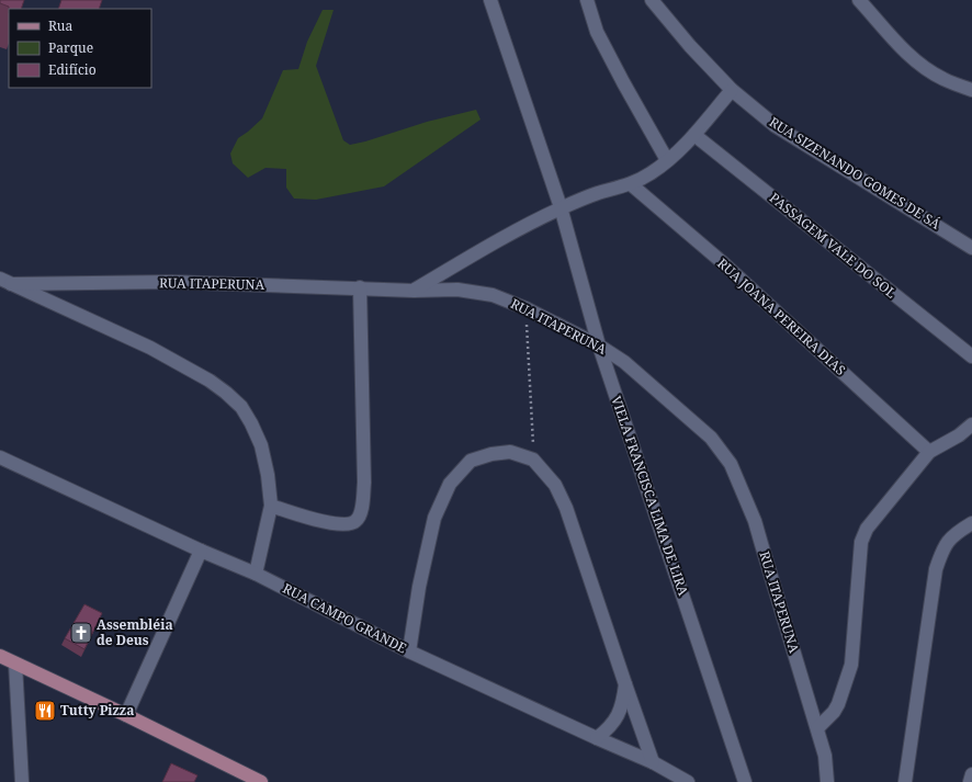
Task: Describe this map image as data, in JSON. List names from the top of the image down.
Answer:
{
  "streets": {
    "street": [
      "RUA SIZENANDO GOMES DE SÁ",
      "PASSAGEM VALE DO SOL",
      "RUA ITAPERUNA",
      "RUA JOANA PEREIRA DIAS",
      "VIELA FRANCISCA LIMA DE LIRA",
      "RUA CAMPO GRANDE"
    ]
  },
  "crossings": [
    ["RUA ITAPERUNA", "VIELA FRANCISCA LIMA DE LIRA"]
  ],
  "places": {
    "church": ["Assembléia de Deus"],
    "restaurant": ["Tutty Pizza"]
  },
  "legend": ["Rua", "Parque", "Edifício"]
}
